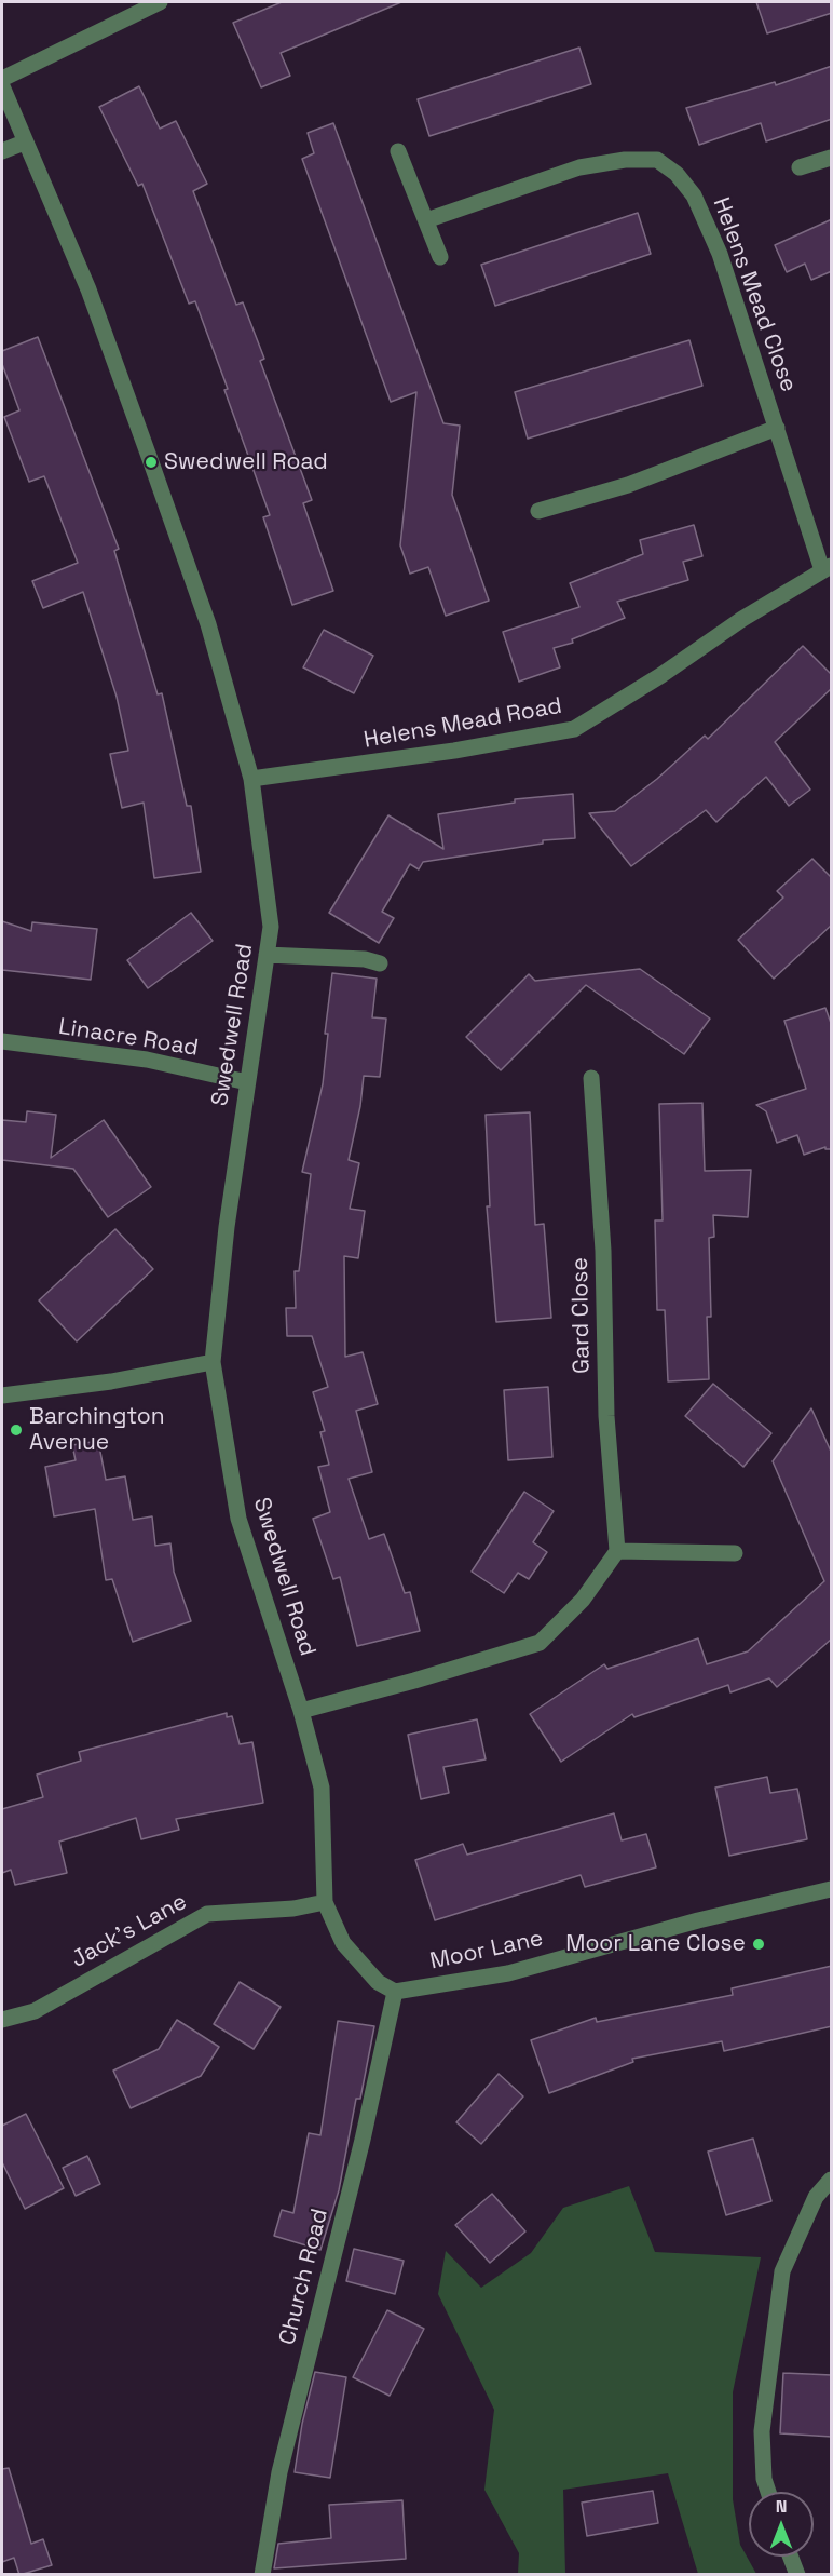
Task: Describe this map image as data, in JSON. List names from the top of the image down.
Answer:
{
  "streets": {
    "street": [
      "Helens Mead Close",
      "Helens Mead Road",
      "Swedwell Road",
      "Linacre Road",
      "Gard Close",
      "Jack's Lane",
      "Moor Lane",
      "Church Road"
    ]
  },
  "crossings": [
    ["Helens Mead Close", "Helens Mead Road"],
    ["Helens Mead Road", "Swedwell Road"],
    ["Swedwell Road", "Linacre Road"],
    ["Swedwell Road", "Jack's Lane"],
    ["Swedwell Road", "Moor Lane"],
    ["Swedwell Road", "Church Road"],
    ["Moor Lane", "Church Road"]
  ],
  "places": ["Swedwell Road", "Barchington Avenue", "Moor Lane Close"],
  "north": "top"
}
